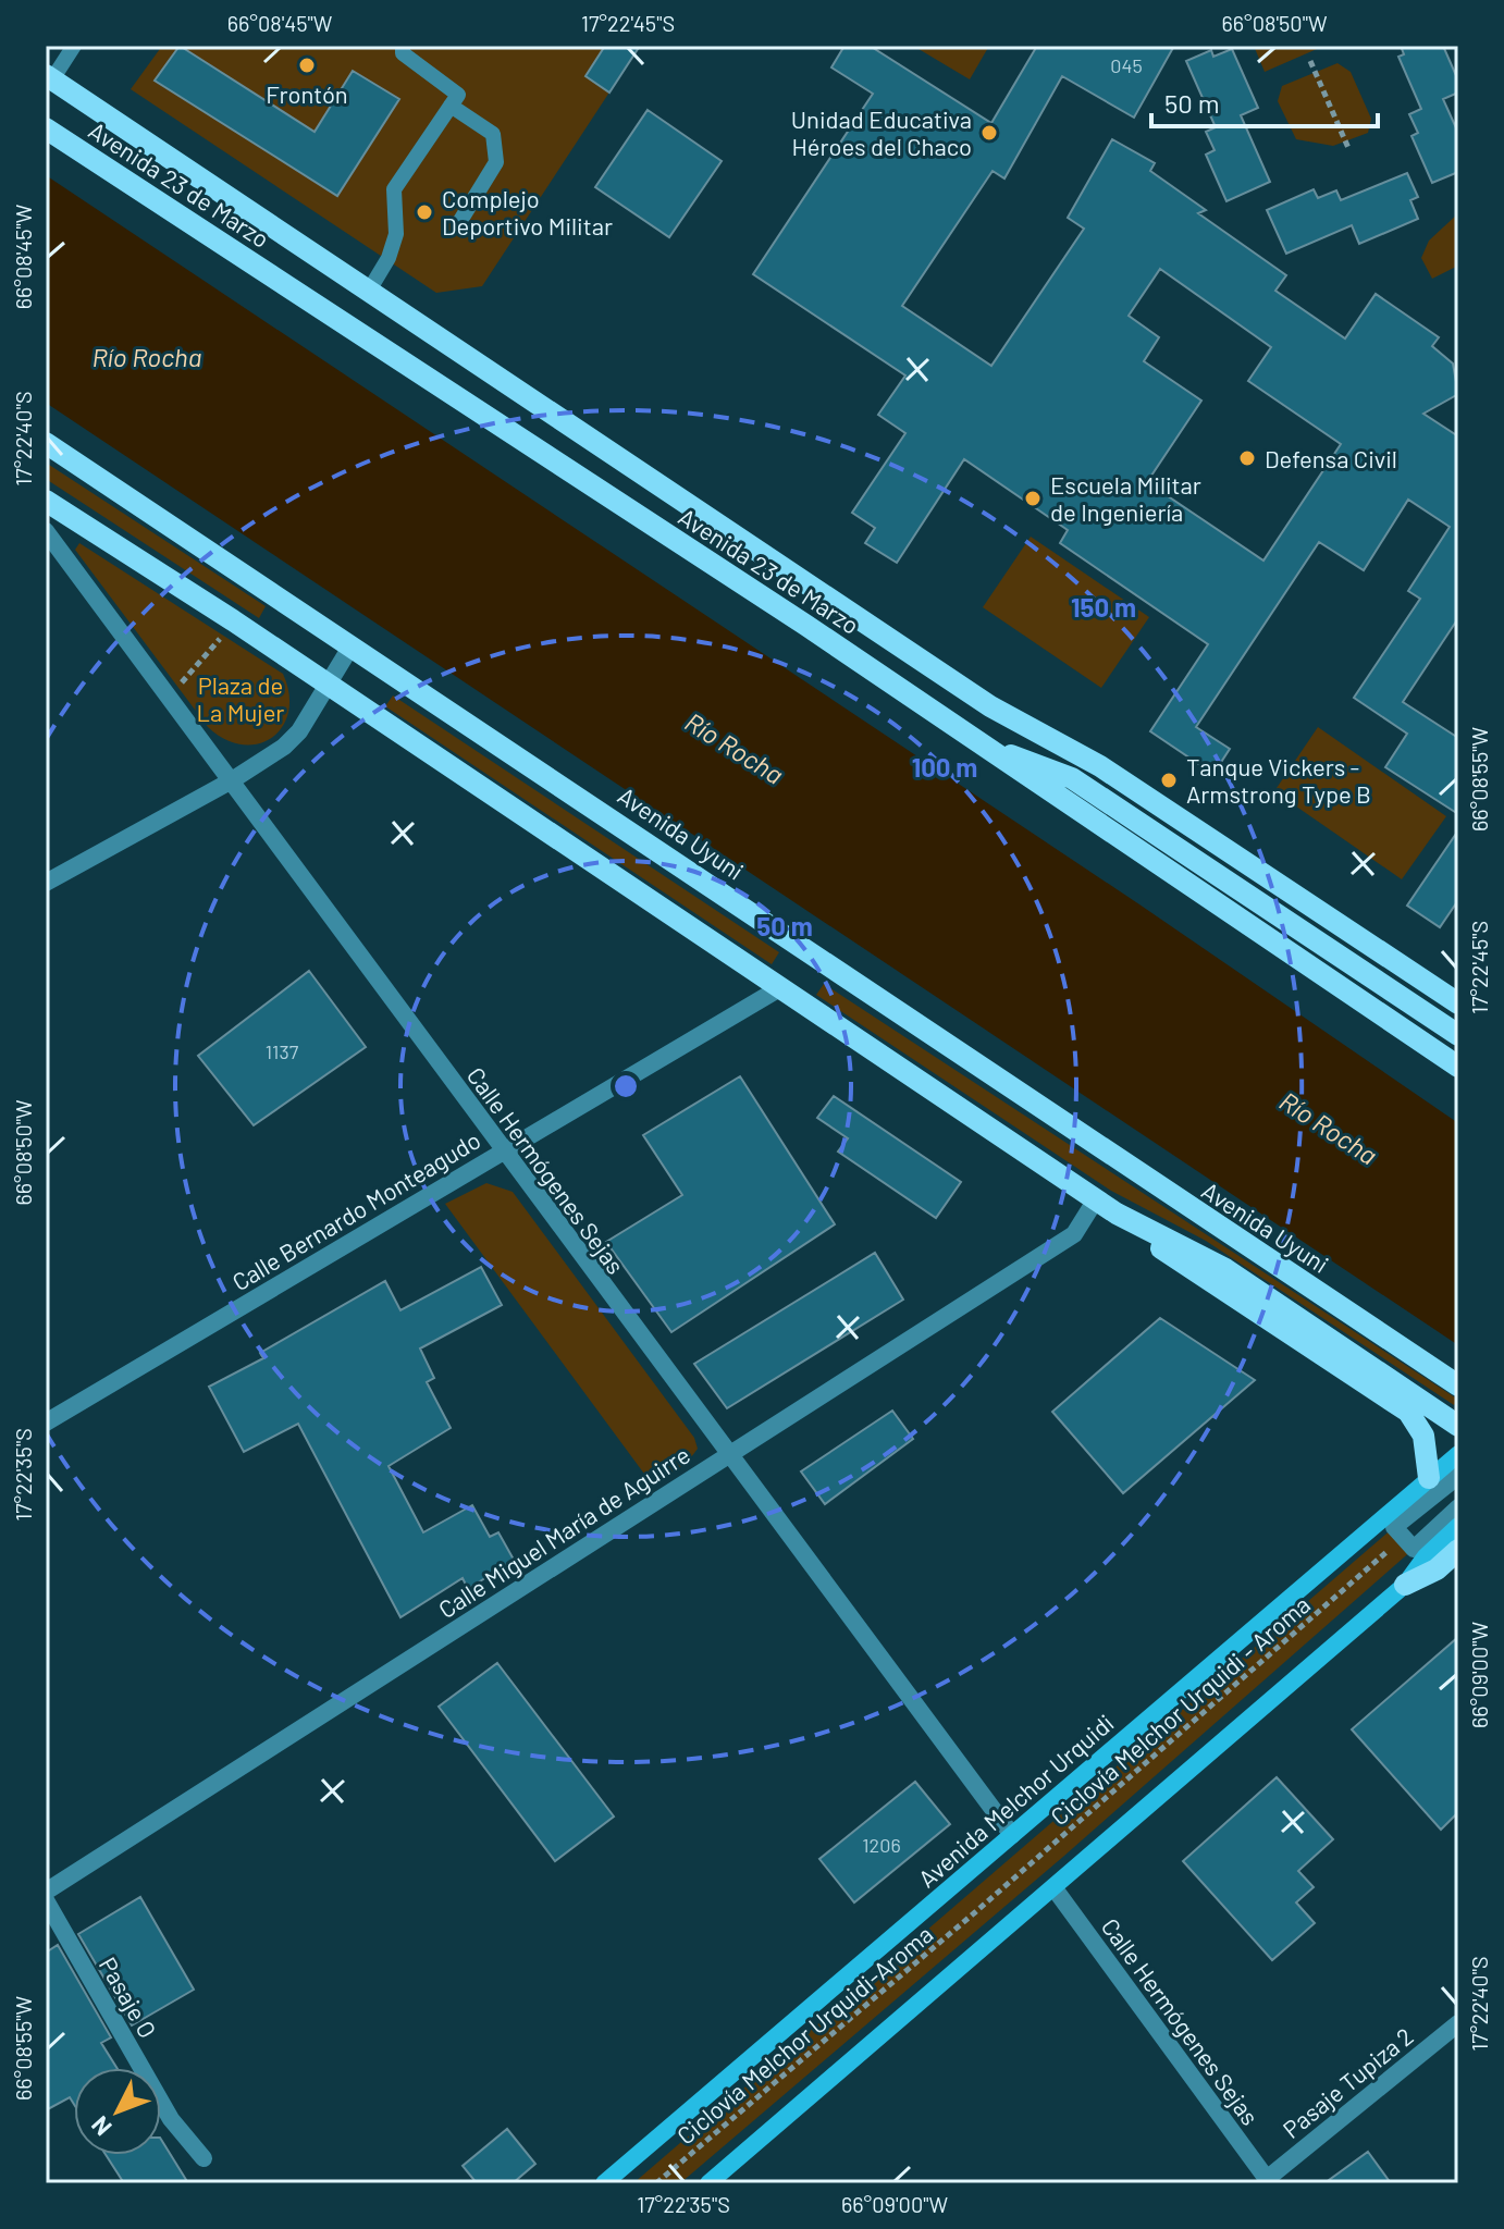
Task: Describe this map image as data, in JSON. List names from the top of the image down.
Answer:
{
  "streets": {
    "main road": ["Avenida 23 de Marzo", "Avenida Uyuni", "Avenida Melchor Urquidi"],
    "street": [
      "Calle Hermógenes Sejas",
      "Calle Bernardo Monteagudo",
      "Calle Miguel María de Aguirre",
      "Pasaje O",
      "Pasaje Tupiza 2"
    ],
    "path": ["Ciclovía Melchor Urquidi - Aroma", "Ciclovía Melchor Urquidi-Aroma"]
  },
  "crossings": [
    ["Calle Hermógenes Sejas", "Calle Bernardo Monteagudo"],
    ["Calle Hermógenes Sejas", "Calle Miguel María de Aguirre"],
    ["Calle Hermógenes Sejas", "Avenida Melchor Urquidi"],
    ["Calle Hermógenes Sejas", "Pasaje Tupiza 2"],
    ["Ciclovía Melchor Urquidi - Aroma", "Ciclovía Melchor Urquidi-Aroma"]
  ],
  "water": ["Río Rocha"],
  "parks": ["Plaza de La Mujer"],
  "places": [
    "Frontón",
    "Unidad Educativa Héroes del Chaco",
    "Complejo Deportivo Militar",
    "Defensa Civil",
    "Escuela Militar de Ingeniería",
    "Tanque Vickers - Armstrong Type B"
  ],
  "house_numbers": ["045", "1137", "1206"],
  "scale_bar": "50 m",
  "north": "bottom left",
  "coordinates": [
    "66°08'45\"W",
    "17°22'45\"S",
    "66°08'50\"W",
    "17°22'40\"S",
    "66°08'55\"W",
    "17°22'35\"S",
    "66°09'00\"W"
  ],
  "rings": ["150 m", "100 m", "50 m"]
}
